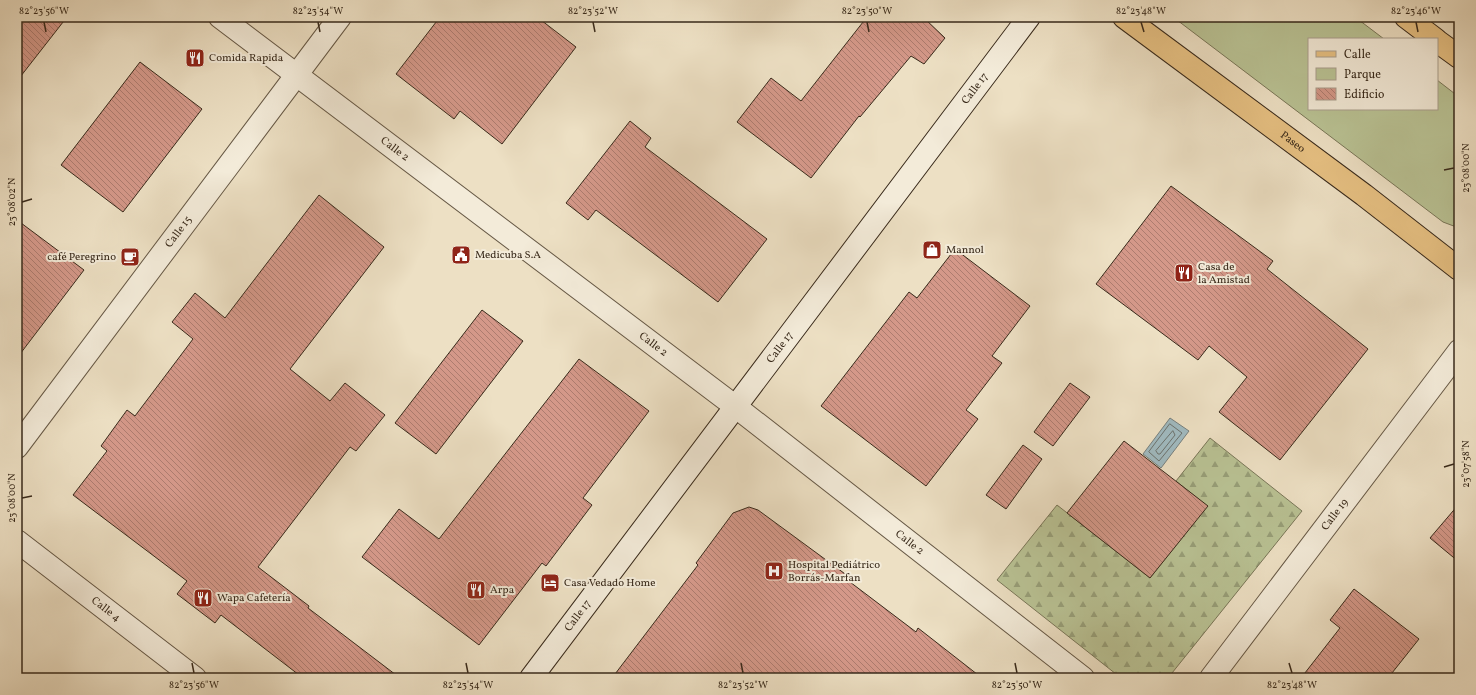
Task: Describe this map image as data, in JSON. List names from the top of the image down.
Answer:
{
  "streets": {
    "main road": ["Paseo"],
    "street": [
      "Calle 17",
      "Calle 2",
      "Calle 15",
      "Calle 19",
      "Calle 4"
    ]
  },
  "crossings": [
    ["Calle 17", "Calle 2"],
    ["Calle 2", "Calle 15"]
  ],
  "places": {
    "restaurant": [
      "Comida Rapida",
      "Casa de la Amistad",
      "Arpa",
      "Wapa Cafetería"
    ],
    "shop": ["Mannol"],
    "public building": ["Medicuba S.A"],
    "cafe": ["café Peregrino"],
    "hospital": ["Hospital Pediátrico Borrás-Marfan"],
    "hotel": ["Casa Vedado Home"]
  },
  "legend": ["Calle", "Parque", "Edificio"],
  "coordinates": [
    "82°23'56\"W",
    "82°23'54\"W",
    "82°23'52\"W",
    "82°23'50\"W",
    "82°23'48\"W",
    "82°23'46\"W",
    "23°08'00\"N",
    "23°08'02\"N",
    "23°07'58\"N"
  ]
}
